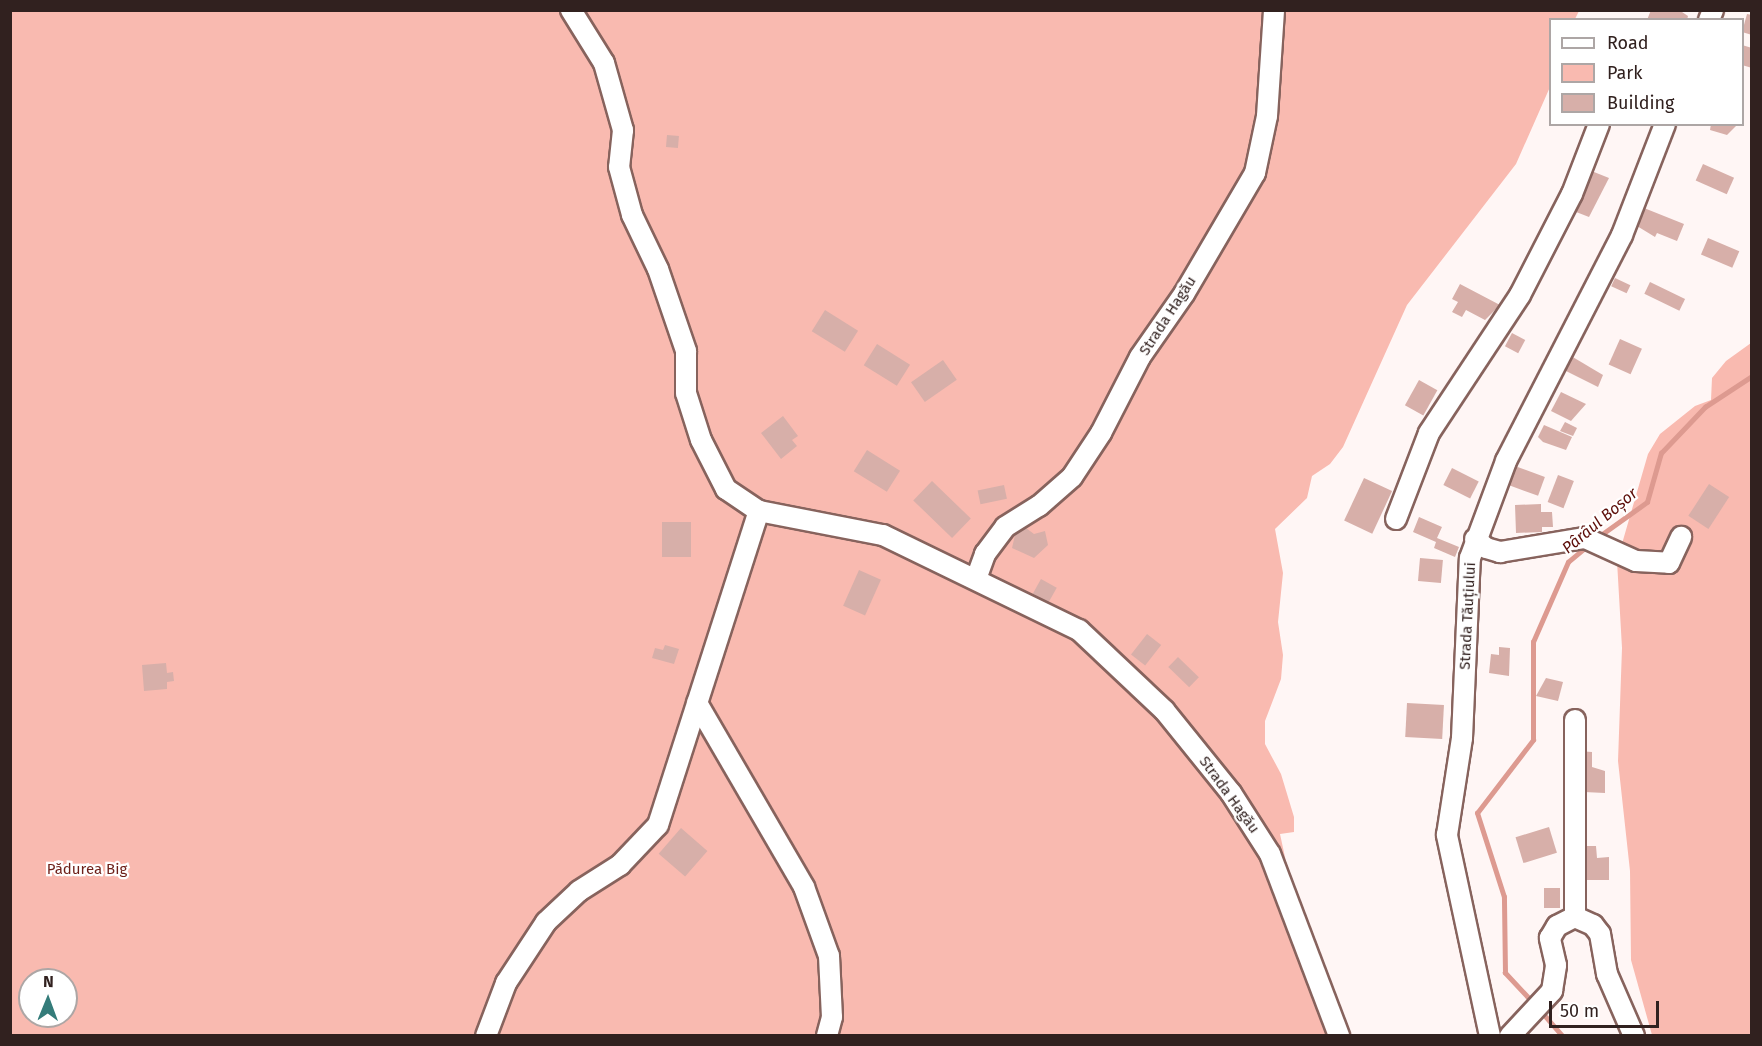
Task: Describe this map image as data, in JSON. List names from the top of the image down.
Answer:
{
  "streets": {
    "street": ["Strada Hagău", "Strada Tăuțiului"]
  },
  "water": ["Pârâul Boșor"],
  "parks": ["Pădurea Big"],
  "legend": ["Road", "Park", "Building"],
  "scale_bar": "50 m",
  "north": "top"
}
